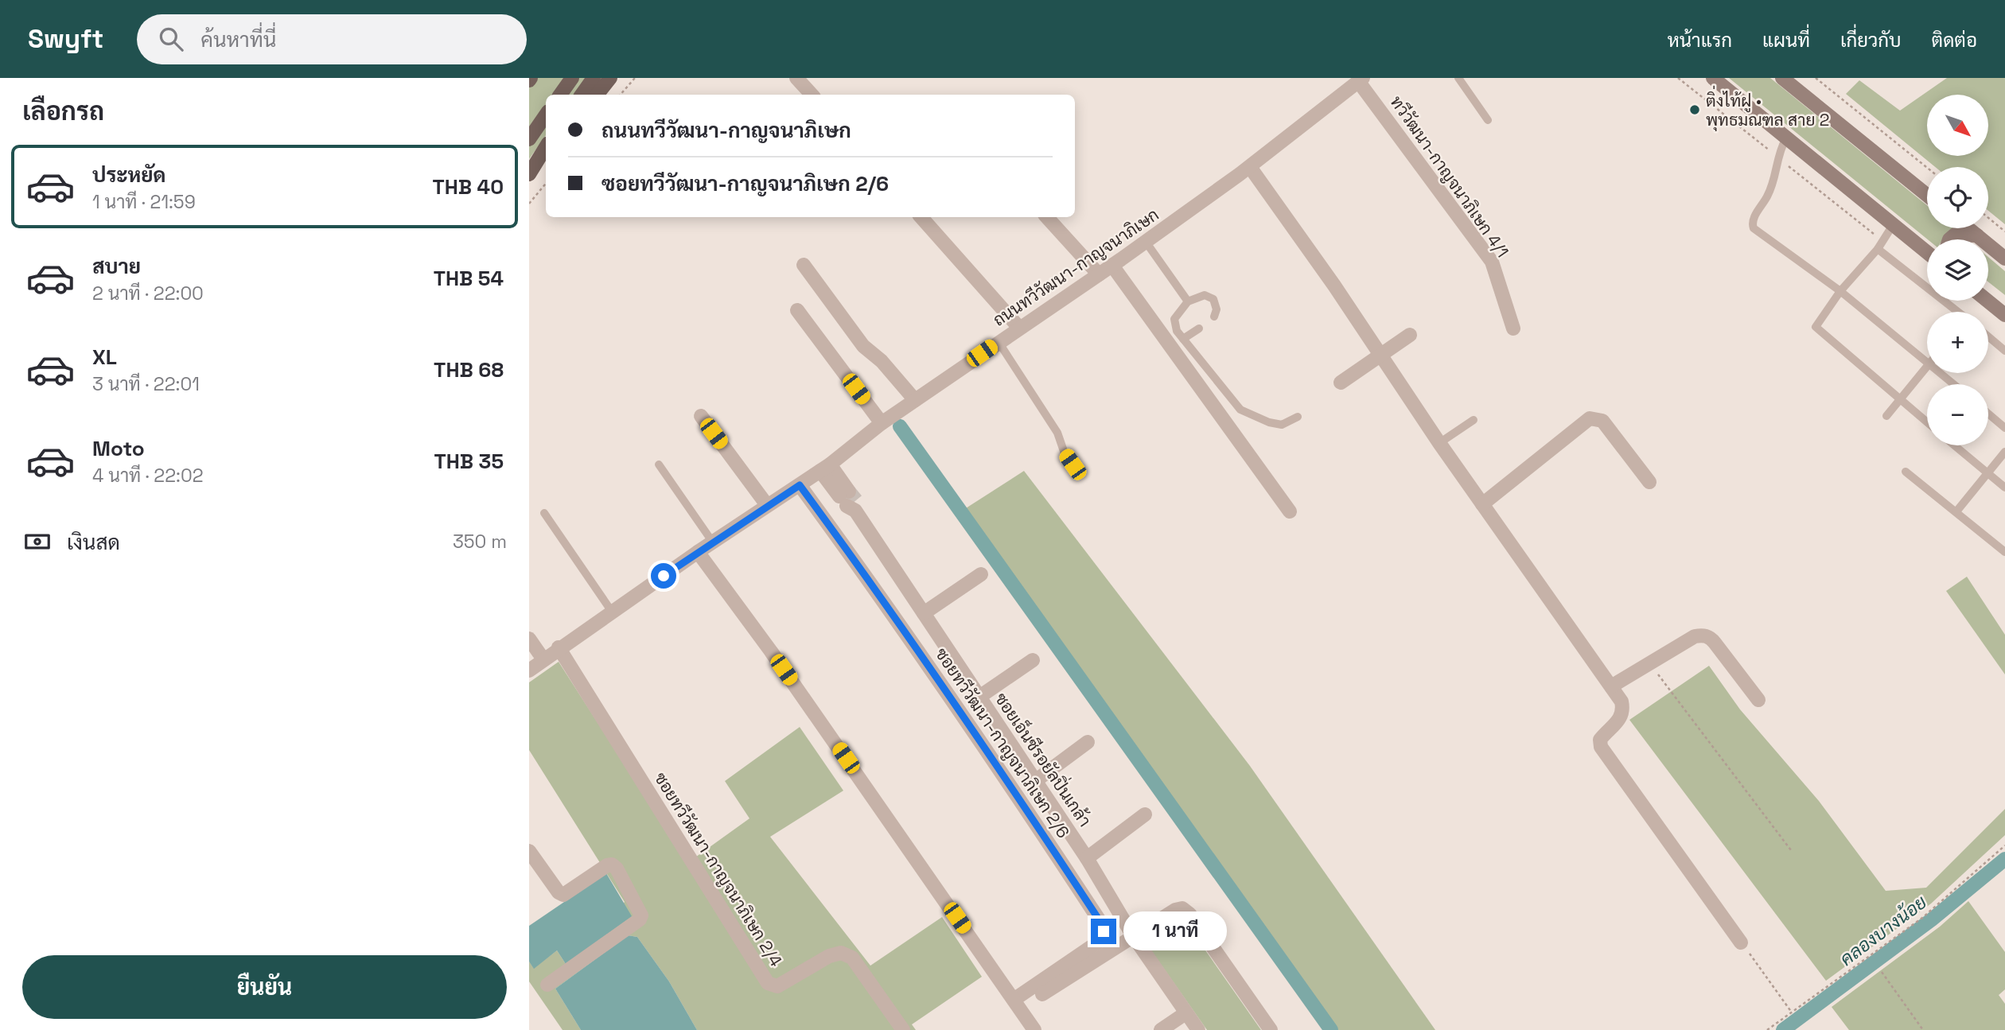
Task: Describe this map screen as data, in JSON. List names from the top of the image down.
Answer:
{
  "streets": {
    "street": [
      "ทวีวัฒนา-กาญจนาภิเษก 4/1",
      "ถนนทวีวัฒนา-กาญจนาภิเษก",
      "ซอยทวีวัฒนา-กาญจนาภิเษก 2/6",
      "ซอยเอ็นซีรอยัลปิ่นเกล้า",
      "ซอยทวีวัฒนา-กาญจนาภิเษก 2/4"
    ]
  },
  "crossings": [
    ["ทวีวัฒนา-กาญจนาภิเษก 4/1", "ถนนทวีวัฒนา-กาญจนาภิเษก"],
    ["ถนนทวีวัฒนา-กาญจนาภิเษก", "ซอยทวีวัฒนา-กาญจนาภิเษก 2/6"],
    ["ถนนทวีวัฒนา-กาญจนาภิเษก", "ซอยเอ็นซีรอยัลปิ่นเกล้า"],
    ["ถนนทวีวัฒนา-กาญจนาภิเษก", "ซอยทวีวัฒนา-กาญจนาภิเษก 2/4"]
  ],
  "water": ["คลองบางน้อย"],
  "places": ["ติ่งไท้ฝู • พุทธมณฑล สาย 2"],
  "north": "bottom right",
  "page": {
    "header": "Swyft",
    "search": "ค้นหาที่นี่",
    "nav": [
      "หน้าแรก",
      "แผนที่",
      "เกี่ยวกับ",
      "ติดต่อ"
    ],
    "heading": "เลือกรถ",
    "map_buttons": ["+", "−"],
    "banner": ["ถนนทวีวัฒนา-กาญจนาภิเษก", "ซอยทวีวัฒนา-กาญจนาภิเษก 2/6"],
    "list": [
      {
        "name": "ประหยัด",
        "note": "1 นาที · 21:59",
        "value": "THB 40"
      },
      {
        "name": "สบาย",
        "note": "2 นาที · 22:00",
        "value": "THB 54"
      },
      {
        "name": "XL",
        "note": "3 นาที · 22:01",
        "value": "THB 68"
      },
      {
        "name": "Moto",
        "note": "4 นาที · 22:02",
        "value": "THB 35"
      }
    ],
    "pay": ["เงินสด", "350 m"],
    "bubble": "1 นาที",
    "buttons": "ยืนยัน"
  }
}
